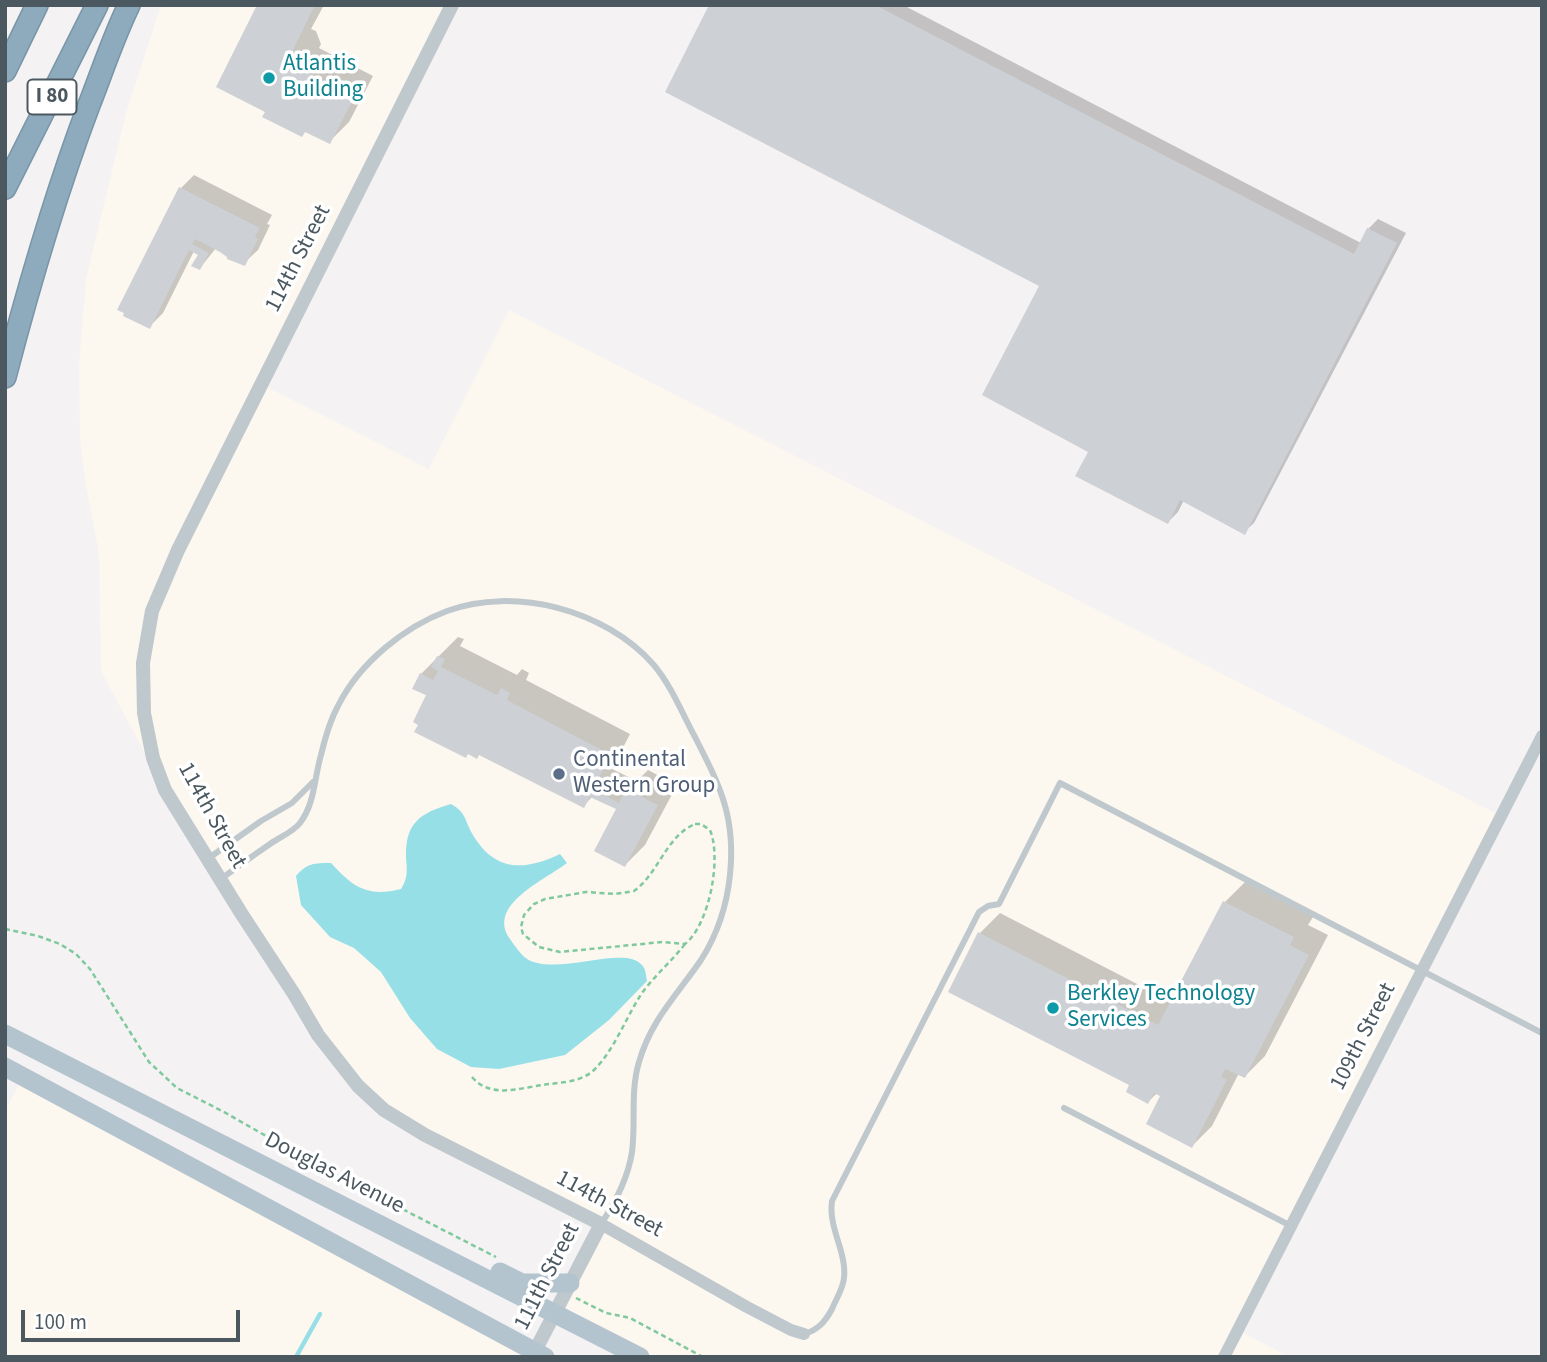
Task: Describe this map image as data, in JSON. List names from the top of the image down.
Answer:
{
  "streets": {
    "highway": ["I 80"],
    "main road": ["Douglas Avenue"],
    "street": ["114th Street", "109th Street", "111th Street"]
  },
  "crossings": [
    ["114th Street", "111th Street"],
    ["Douglas Avenue", "111th Street"]
  ],
  "places": ["Atlantis Building", "Continental Western Group", "Berkley Technology Services"],
  "scale_bar": "100 m"
}
